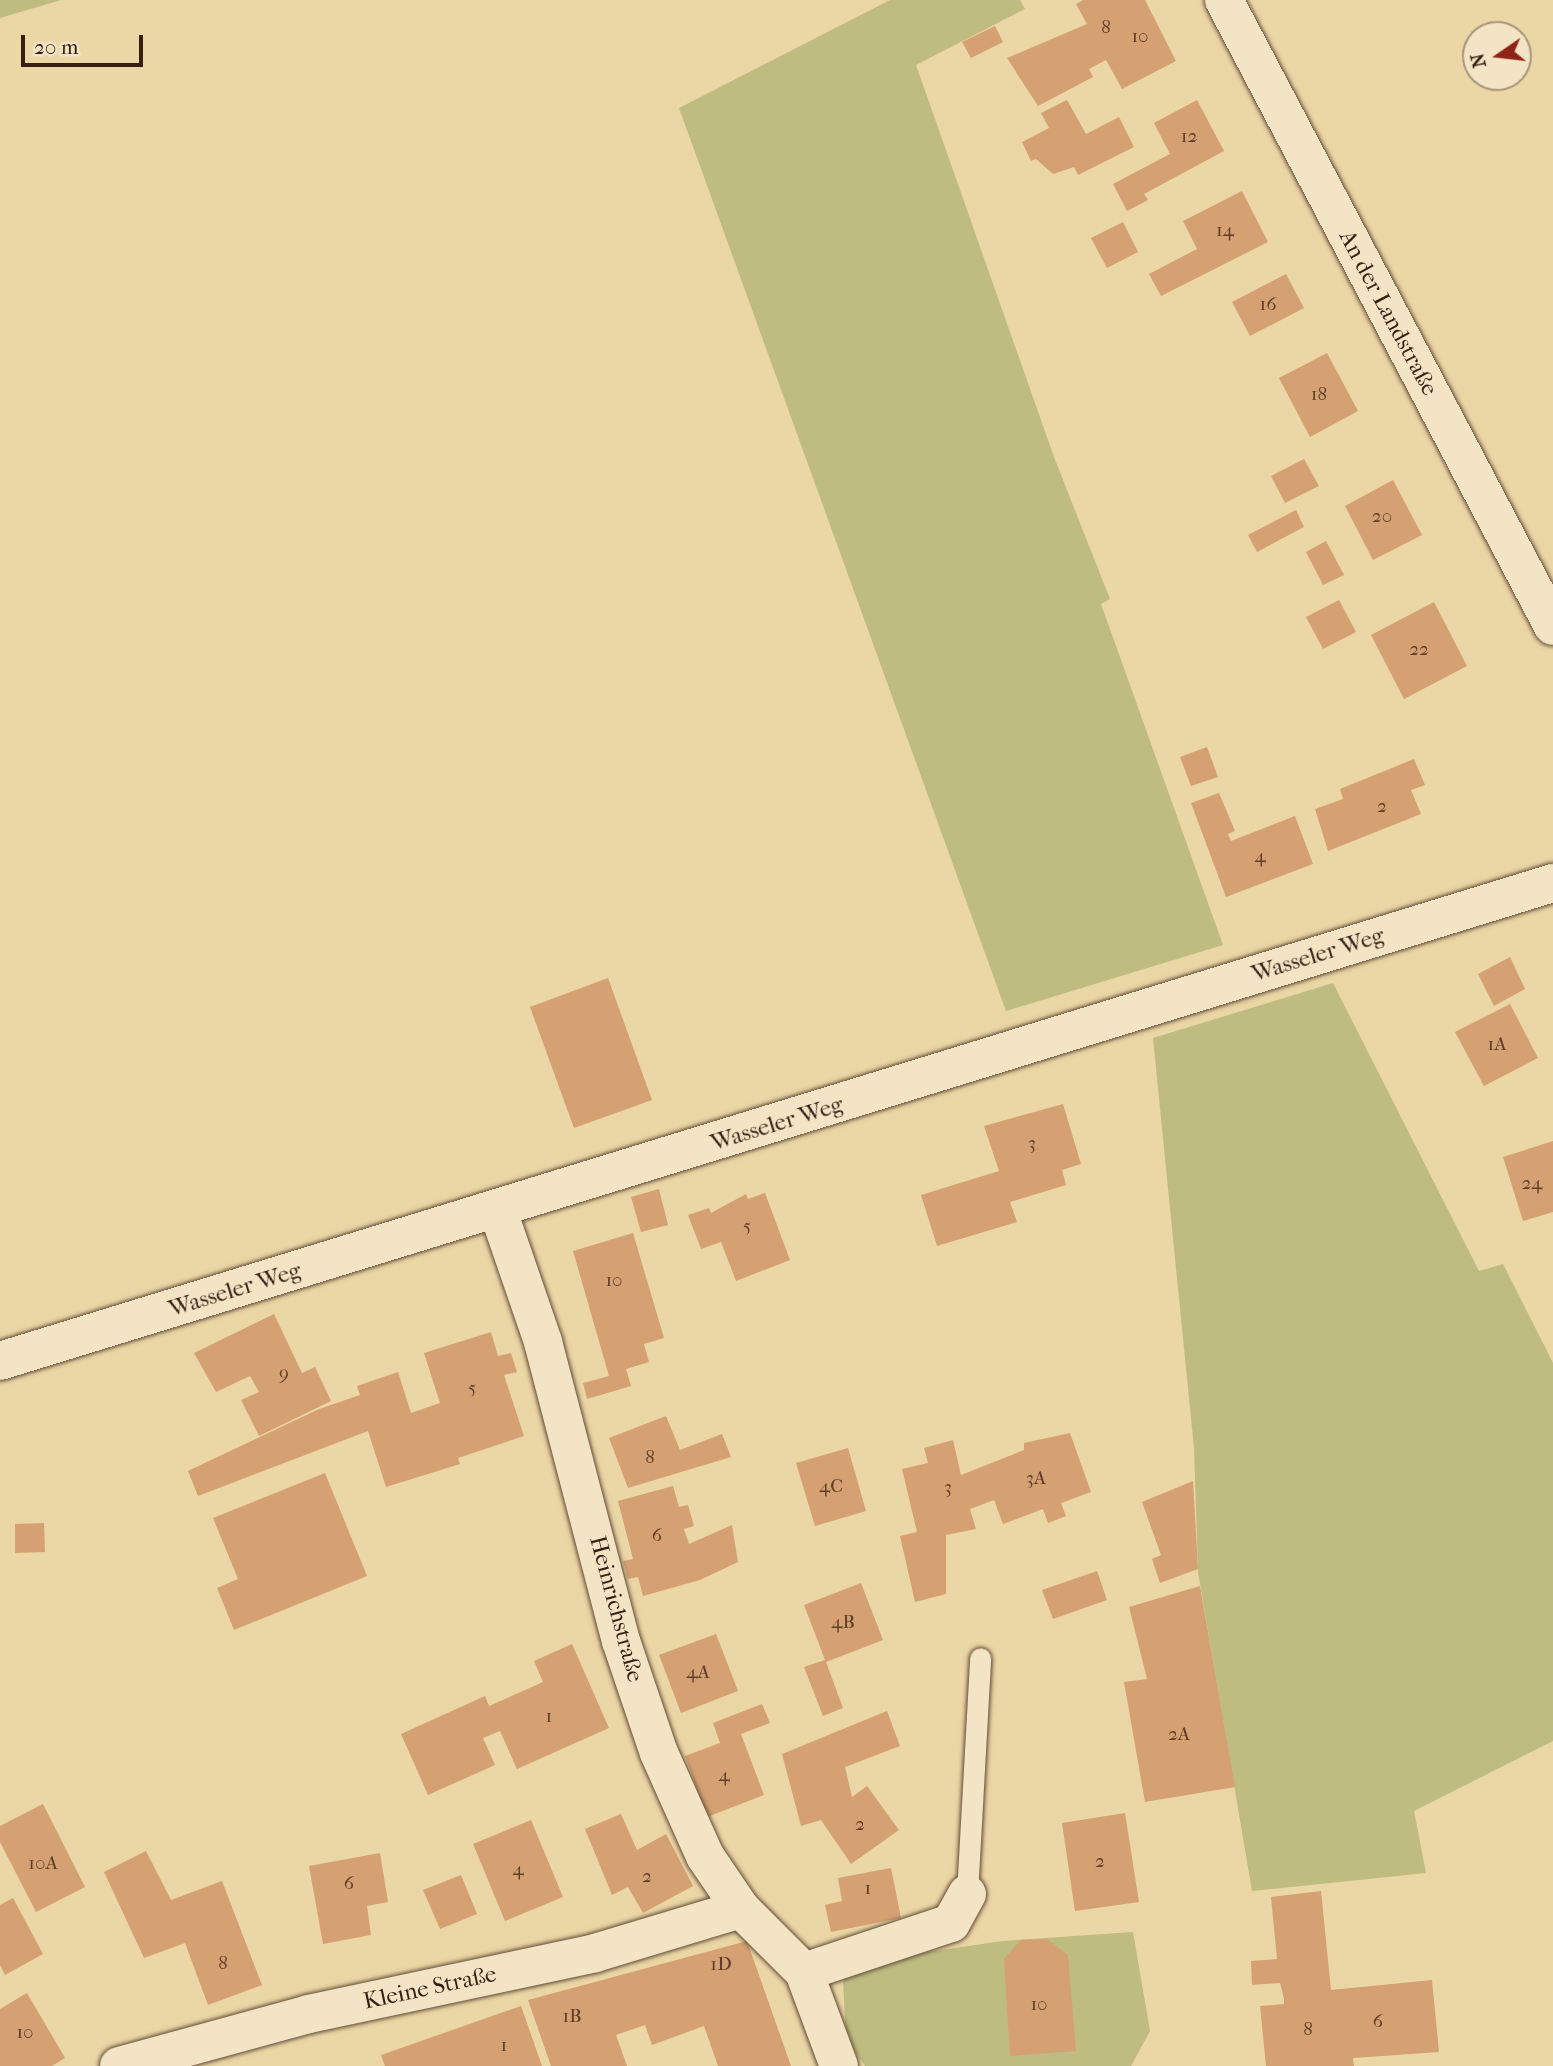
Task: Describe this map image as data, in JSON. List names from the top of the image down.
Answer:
{
  "streets": {
    "street": [
      "An der Landstraße",
      "Wasseler Weg",
      "Heinrichstraße",
      "Kleine Straße"
    ]
  },
  "crossings": [
    ["Wasseler Weg", "Heinrichstraße"],
    ["Heinrichstraße", "Kleine Straße"]
  ],
  "house_numbers": [
    "8",
    "10",
    "12",
    "14",
    "16",
    "18",
    "20",
    "22",
    "2",
    "4",
    "1A",
    "3",
    "24",
    "5",
    "10",
    "9",
    "5",
    "8",
    "3A",
    "4C",
    "3",
    "6",
    "4B",
    "4A",
    "1",
    "2A",
    "4",
    "2",
    "2",
    "10A",
    "4",
    "2",
    "6",
    "1",
    "8",
    "1D",
    "10",
    "1B",
    "6",
    "8",
    "10",
    "1"
  ],
  "scale_bar": "20 m",
  "north": "left"
}
